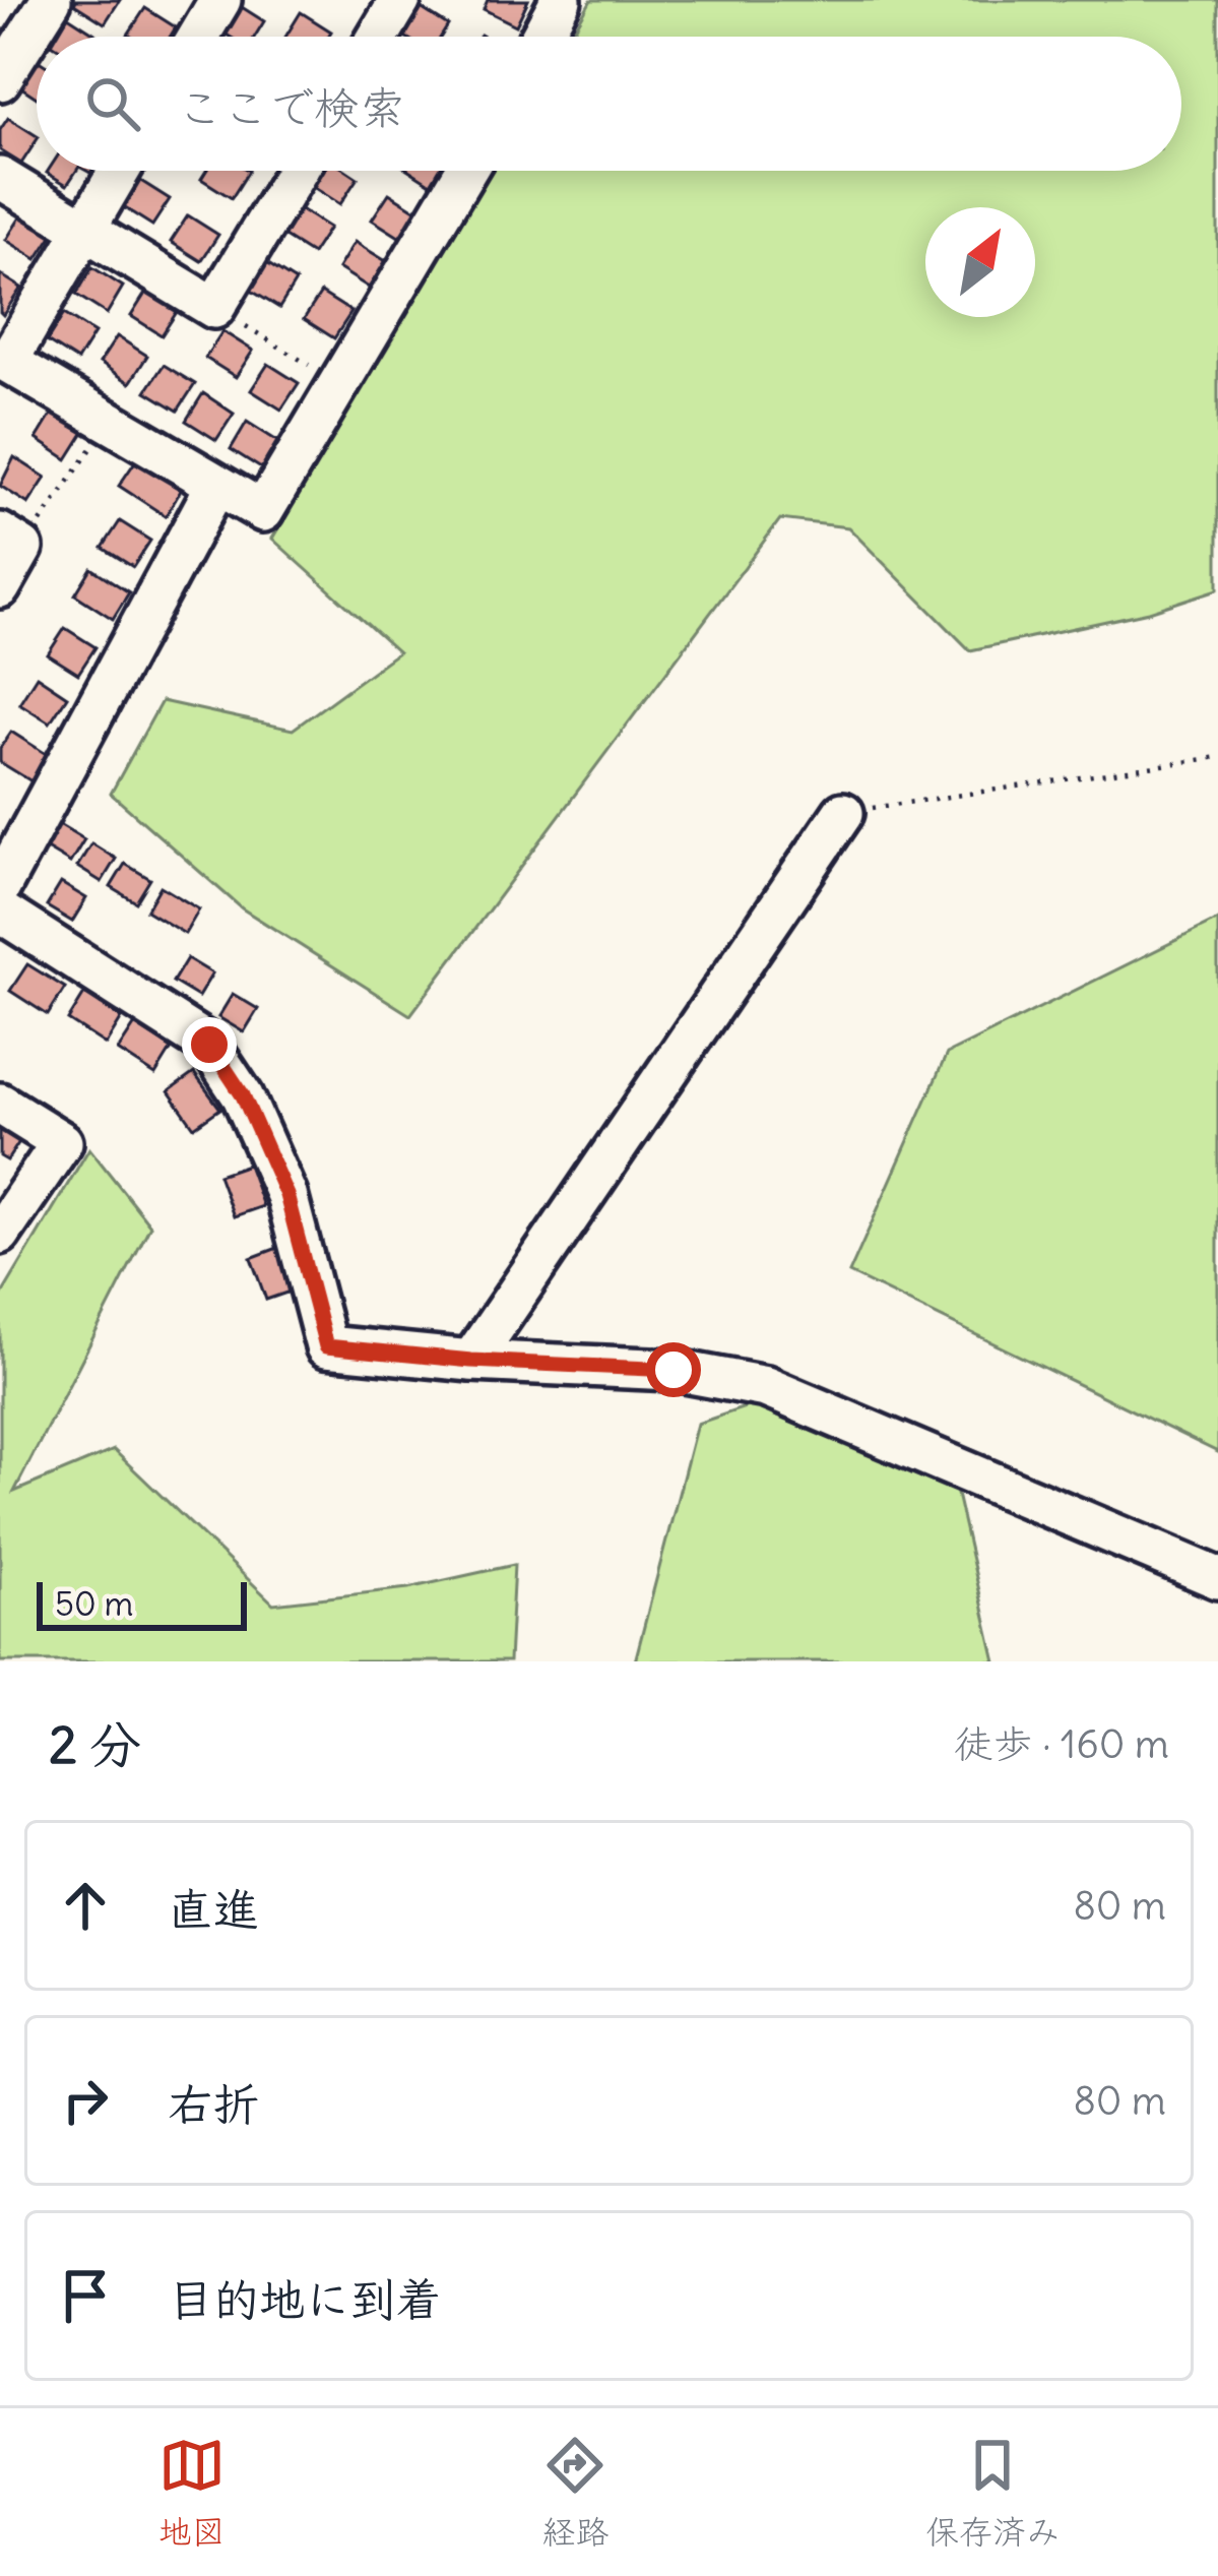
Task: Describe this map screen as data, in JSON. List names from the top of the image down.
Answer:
{
  "scale_bar": "50 m",
  "north": "top right",
  "page": {
    "search": "ここで検索",
    "scale": "50 m",
    "heading": ["2 分", "徒歩 · 160 m"],
    "list": [
      ["直進", "80 m"],
      ["右折", "80 m"],
      "目的地に到着"
    ],
    "nav": ["地図", "経路", "保存済み"]
  }
}
